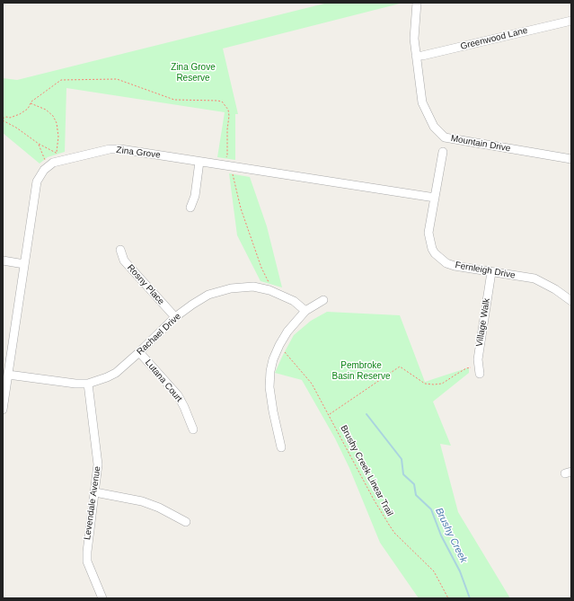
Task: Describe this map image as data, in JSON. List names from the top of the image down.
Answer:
{
  "streets": {
    "street": [
      "Greenwood Lane",
      "Mountain Drive",
      "Zina Grove",
      "Fernleigh Drive",
      "Rosny Place",
      "Village Walk",
      "Rachael Drive",
      "Lutana Court",
      "Levendale Avenue"
    ],
    "path": ["Brushy Creek Linear Trail"]
  },
  "crossings": [
    ["Greenwood Lane", "Mountain Drive"],
    ["Zina Grove", "Fernleigh Drive"],
    ["Fernleigh Drive", "Village Walk"],
    ["Rosny Place", "Rachael Drive"],
    ["Rachael Drive", "Lutana Court"],
    ["Rachael Drive", "Levendale Avenue"]
  ],
  "water": ["Brushy Creek"],
  "parks": ["Zina Grove Reserve", "Pembroke Basin Reserve"]
}
